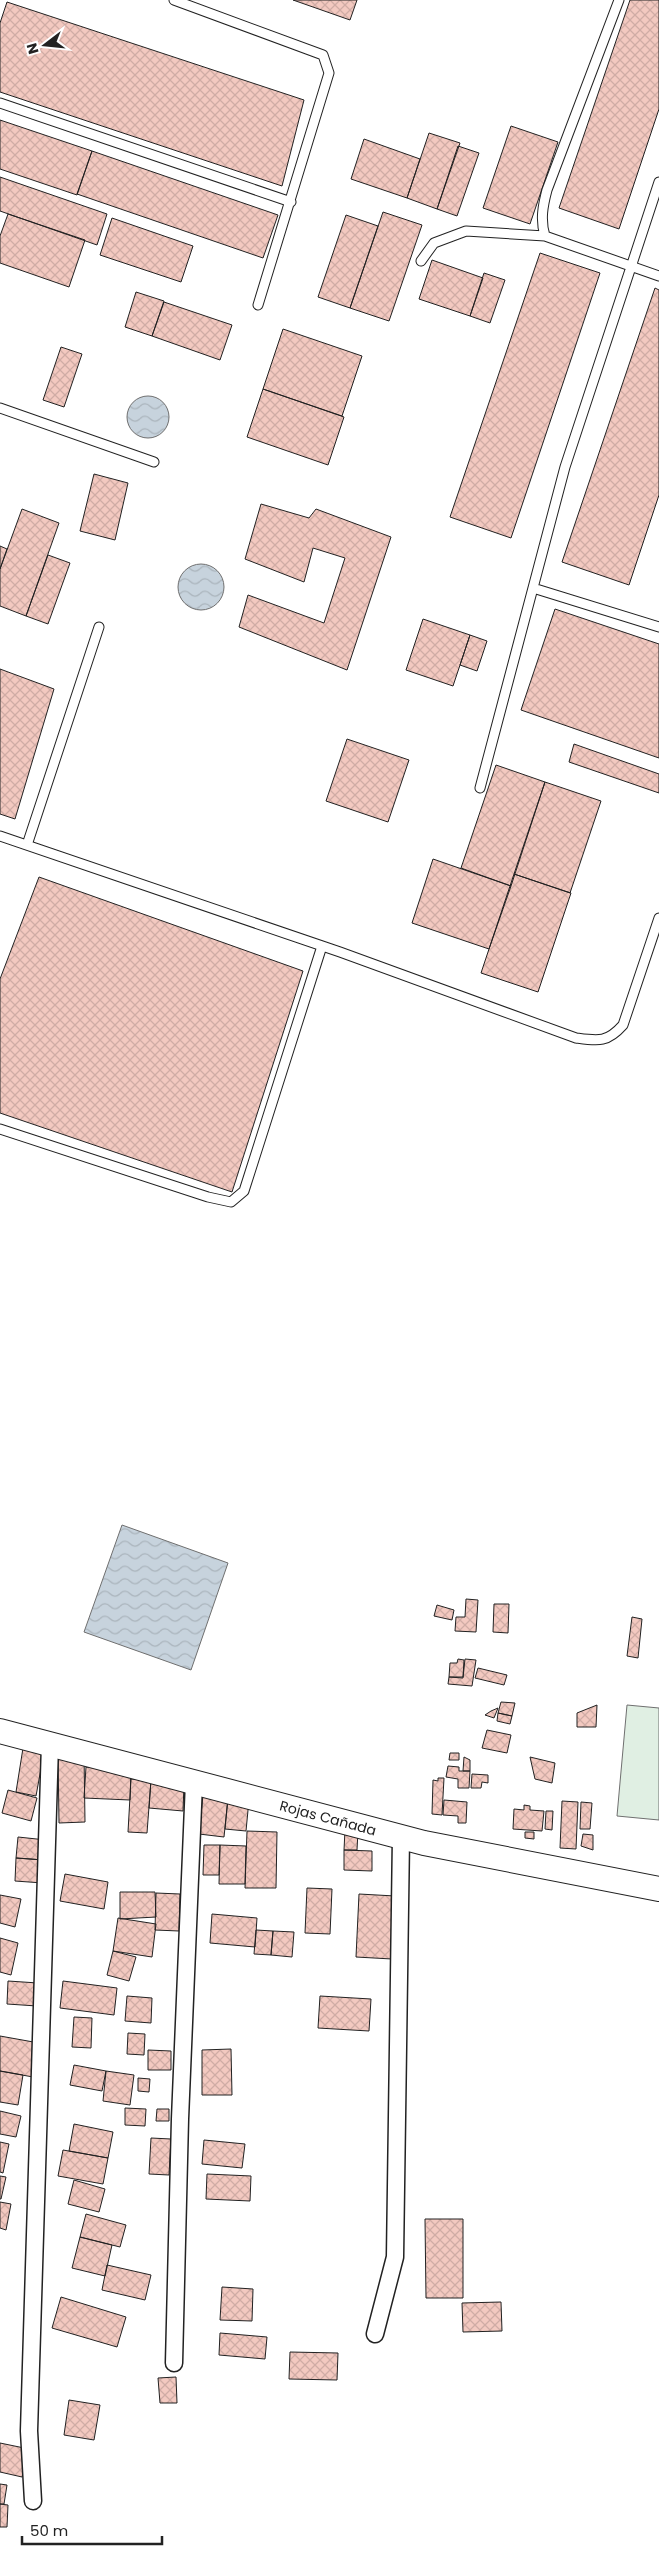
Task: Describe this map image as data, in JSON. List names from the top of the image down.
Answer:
{
  "streets": {
    "main road": ["Rojas Cañada"]
  },
  "scale_bar": "50 m",
  "north": "left"
}
